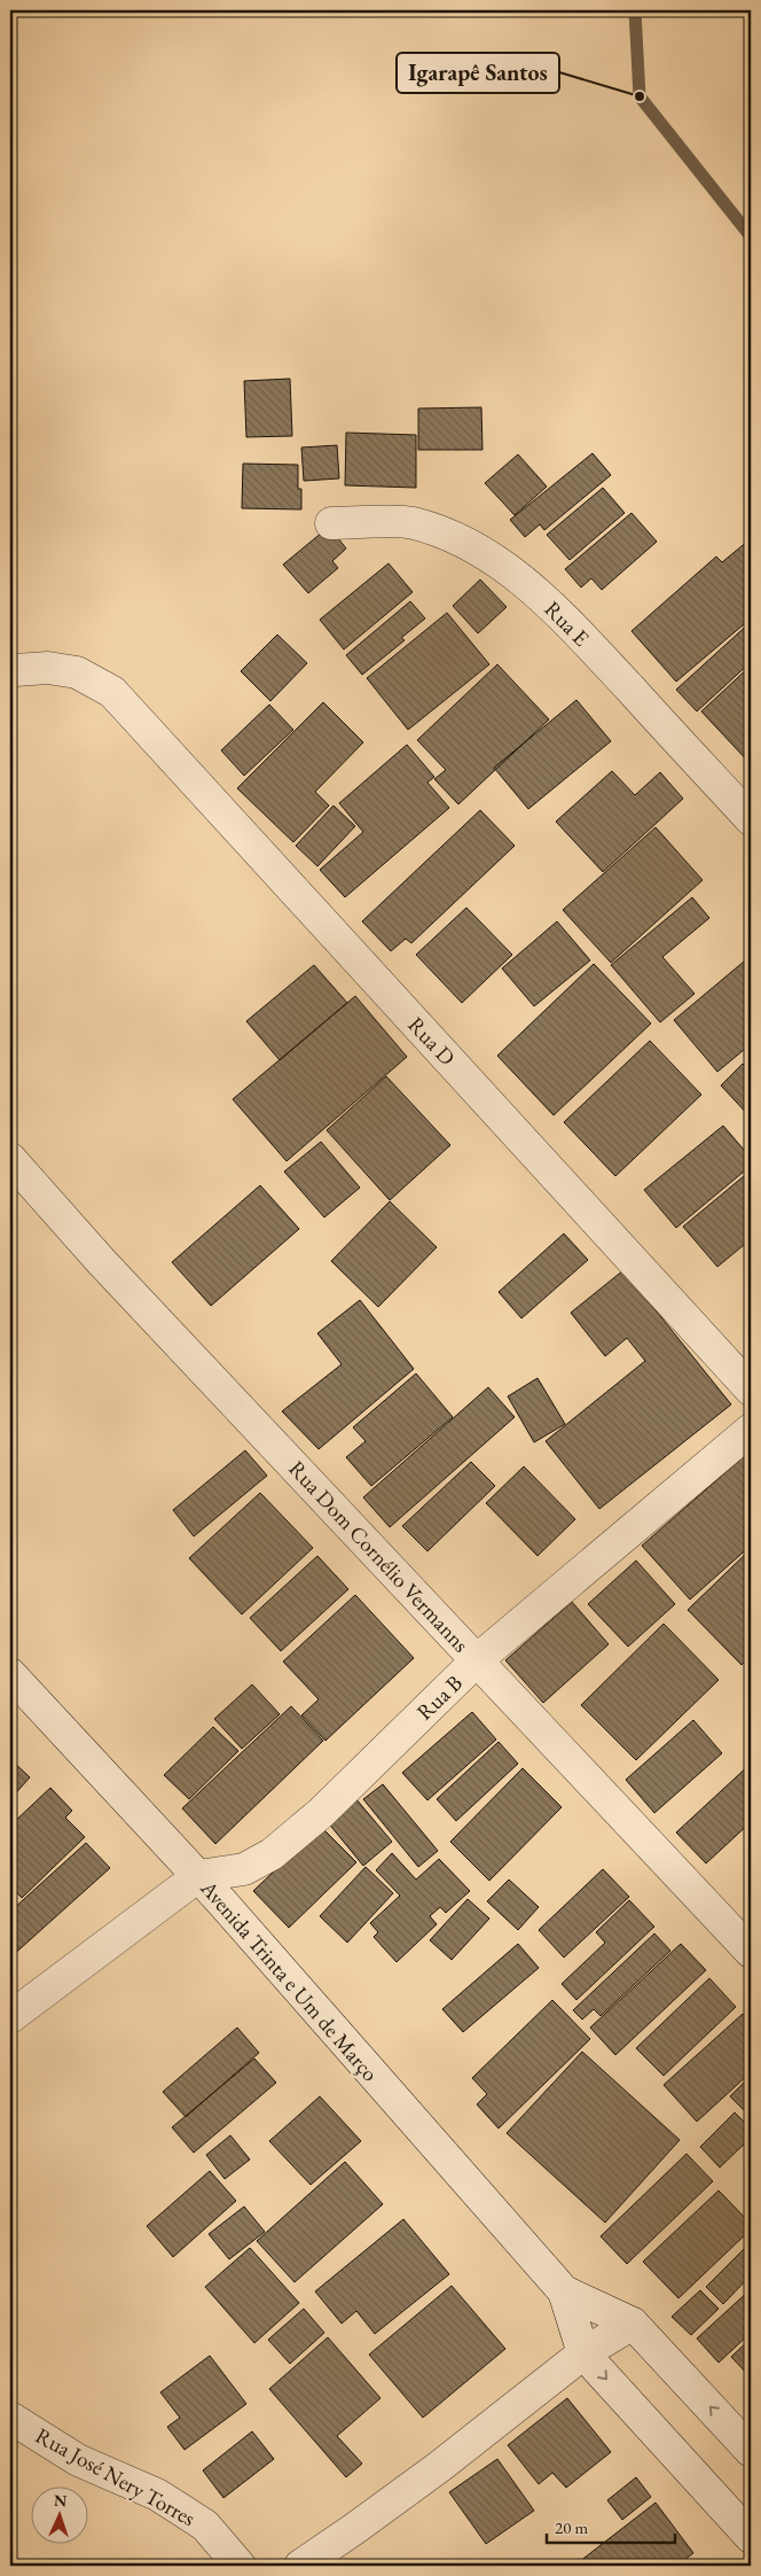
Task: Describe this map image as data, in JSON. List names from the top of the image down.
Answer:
{
  "streets": {
    "street": [
      "Rua E",
      "Rua D",
      "Rua Dom Cornélio Vermanns",
      "Rua B",
      "Avenida Trinta e Um de Março",
      "Rua José Nery Torres"
    ]
  },
  "crossings": [
    ["Rua Dom Cornélio Vermanns", "Rua B"],
    ["Rua B", "Avenida Trinta e Um de Março"]
  ],
  "places": ["Igarapê Santos"],
  "scale_bar": "20 m",
  "north": "top"
}
